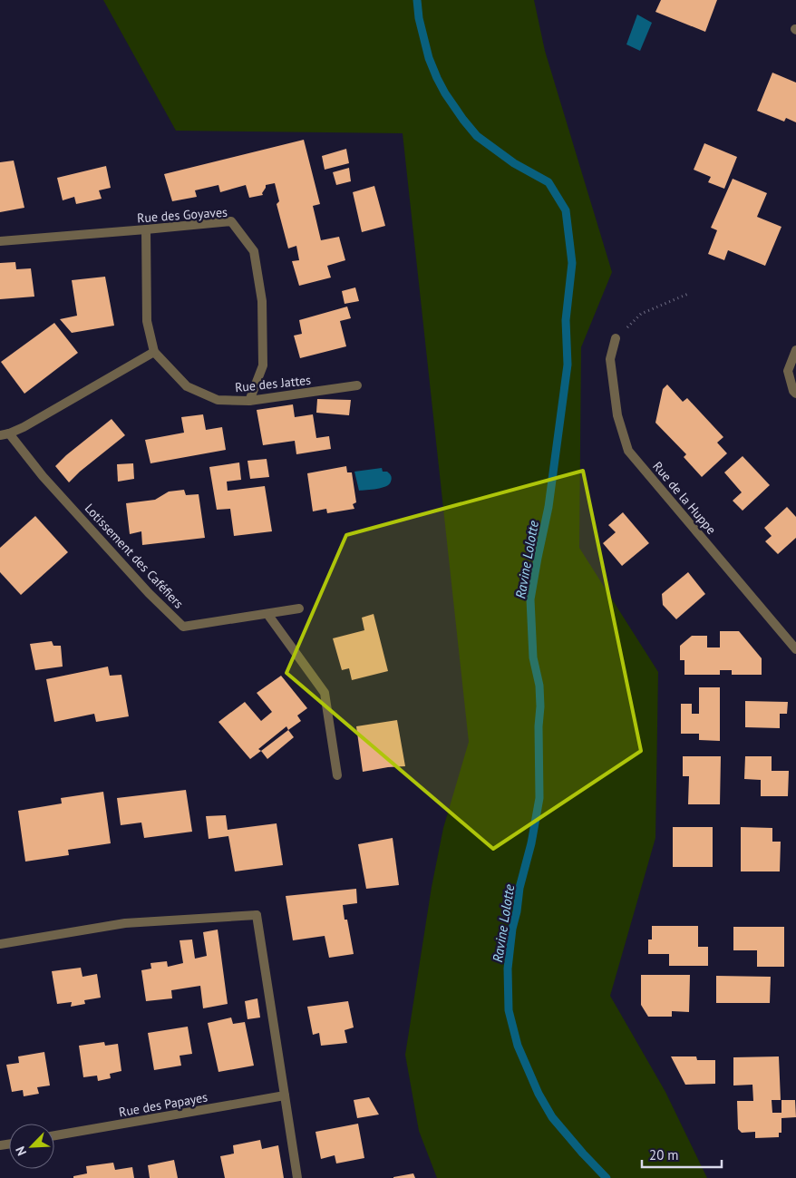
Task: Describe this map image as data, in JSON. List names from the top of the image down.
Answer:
{
  "streets": {
    "street": [
      "Rue des Goyaves",
      "Rue des Jattes",
      "Rue de la Huppe",
      "Lotissement des Caféfiers",
      "Rue des Papayes"
    ]
  },
  "crossings": [
    ["Rue des Goyaves", "Rue des Jattes"]
  ],
  "water": ["Ravine Lolotte"],
  "scale_bar": "20 m",
  "north": "bottom left"
}
